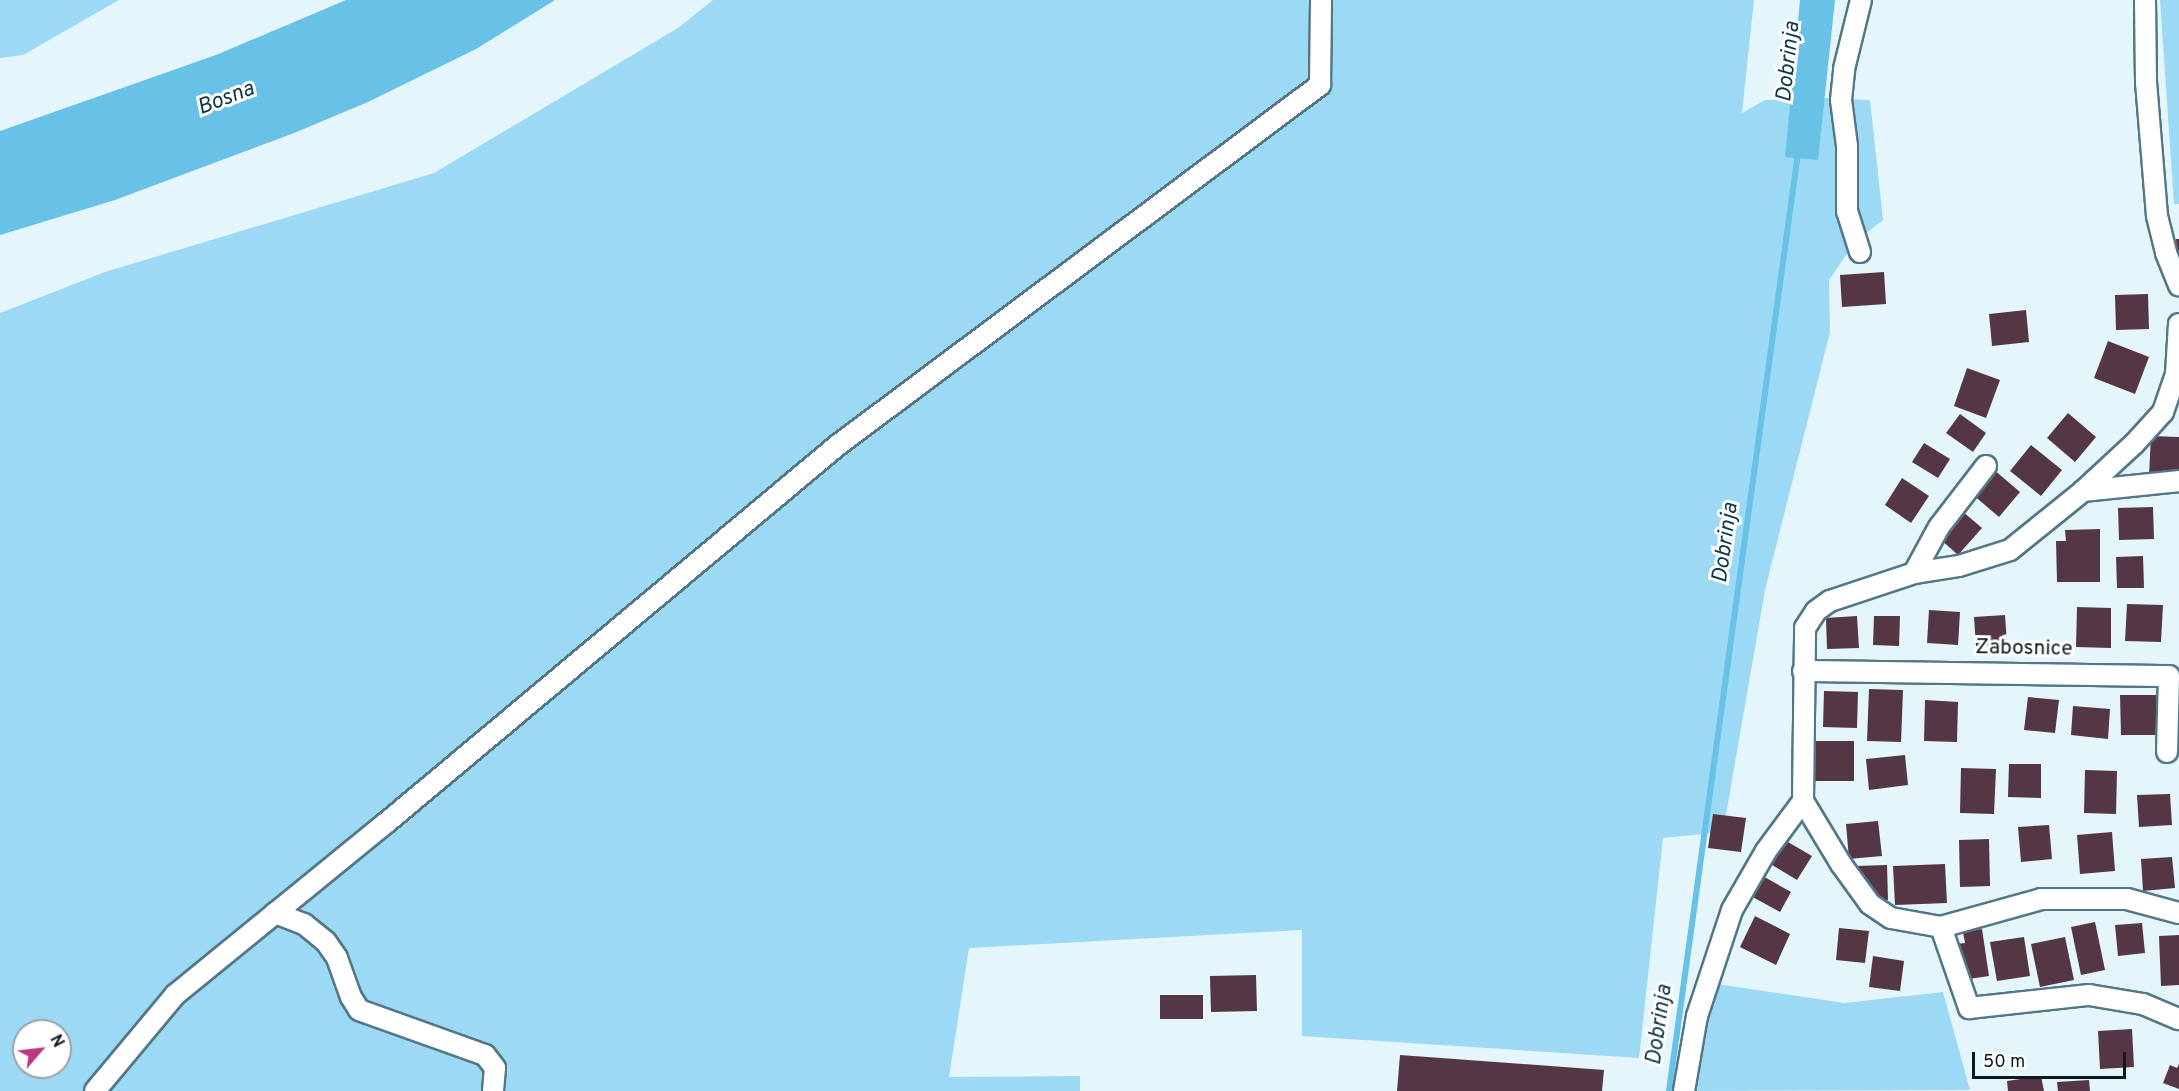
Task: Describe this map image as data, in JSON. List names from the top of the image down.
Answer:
{
  "streets": {
    "street": ["Zabosnice"]
  },
  "water": ["Dobrinja", "Bosna"],
  "scale_bar": "50 m",
  "north": "top right"
}
